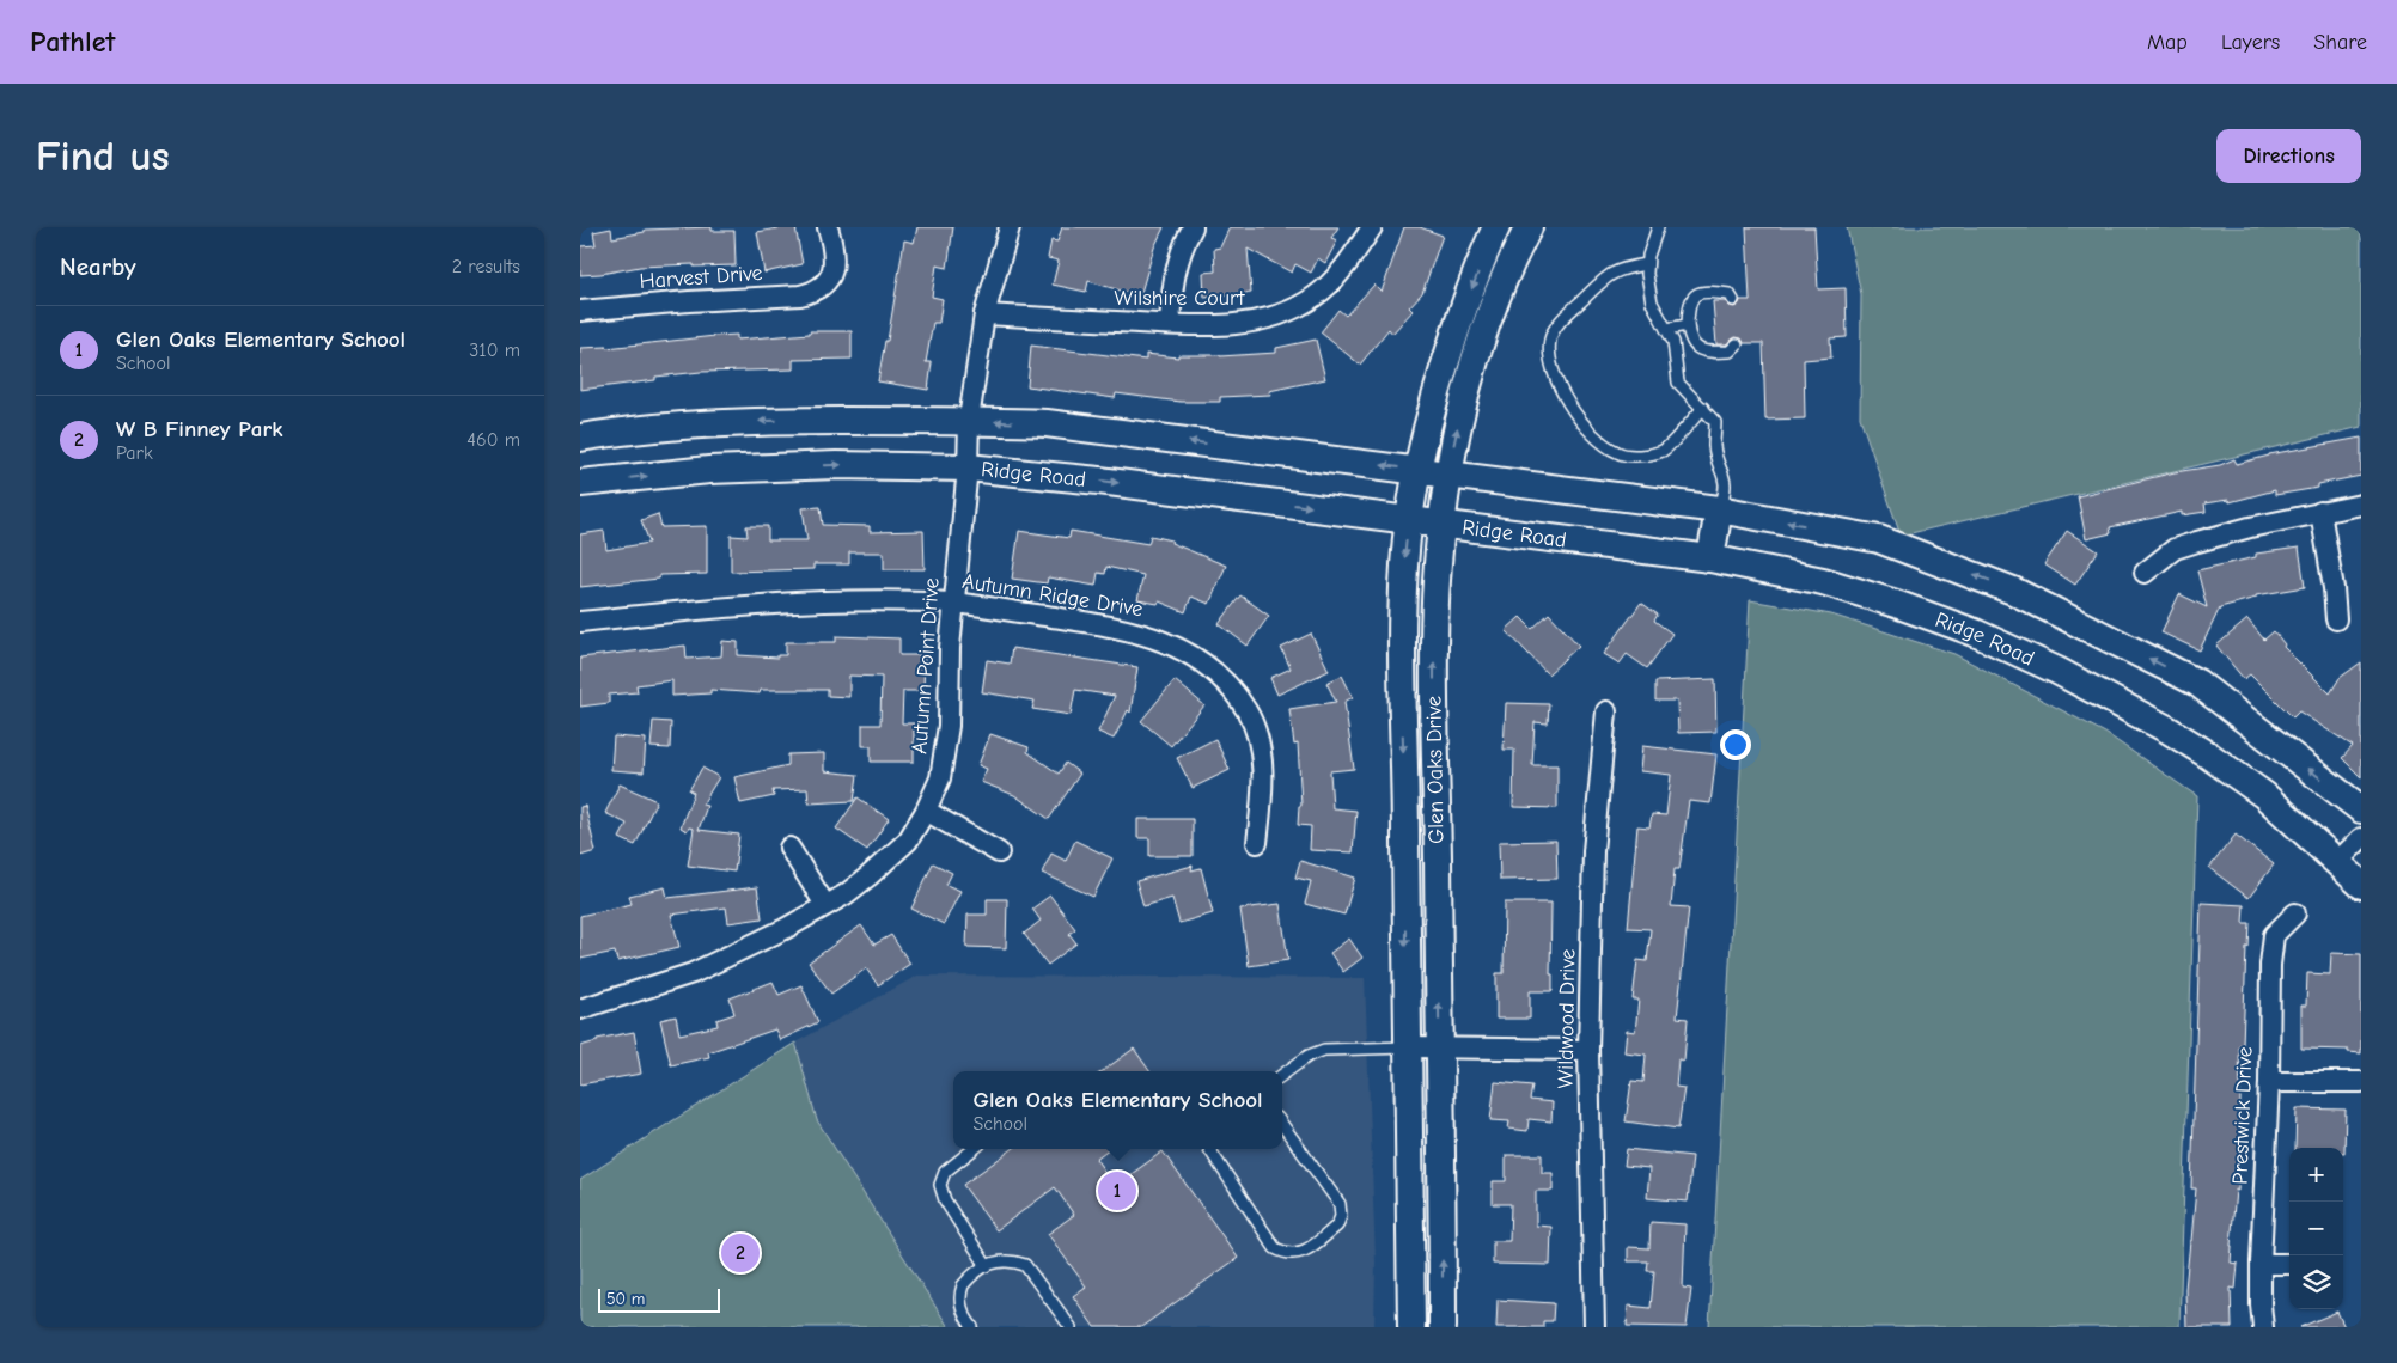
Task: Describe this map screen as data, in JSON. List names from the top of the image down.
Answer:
{
  "streets": {
    "main road": ["Ridge Road", "Glen Oaks Drive"],
    "street": [
      "Harvest Drive",
      "Wilshire Court",
      "Autumn Ridge Drive",
      "Autumn Point Drive",
      "Wildwood Drive",
      "Prestwick Drive"
    ]
  },
  "crossings": [
    ["Wilshire Court", "Autumn Point Drive"],
    ["Ridge Road", "Autumn Point Drive"],
    ["Ridge Road", "Glen Oaks Drive"],
    ["Autumn Ridge Drive", "Autumn Point Drive"]
  ],
  "scale_bar": "50 m",
  "page": {
    "header": "Pathlet",
    "nav": ["Map", "Layers", "Share"],
    "buttons": "Directions",
    "title": "Find us",
    "heading": ["Nearby", "2 results"],
    "list": [
      {
        "mark": "1",
        "name": "Glen Oaks Elementary School",
        "note": "School",
        "value": "310 m"
      },
      {
        "mark": "2",
        "name": "W B Finney Park",
        "note": "Park",
        "value": "460 m"
      }
    ],
    "popup": ["Glen Oaks Elementary School", "School"],
    "map_buttons": ["+", "−"],
    "pins": ["1", "2"],
    "scale": "50 m"
  }
}
